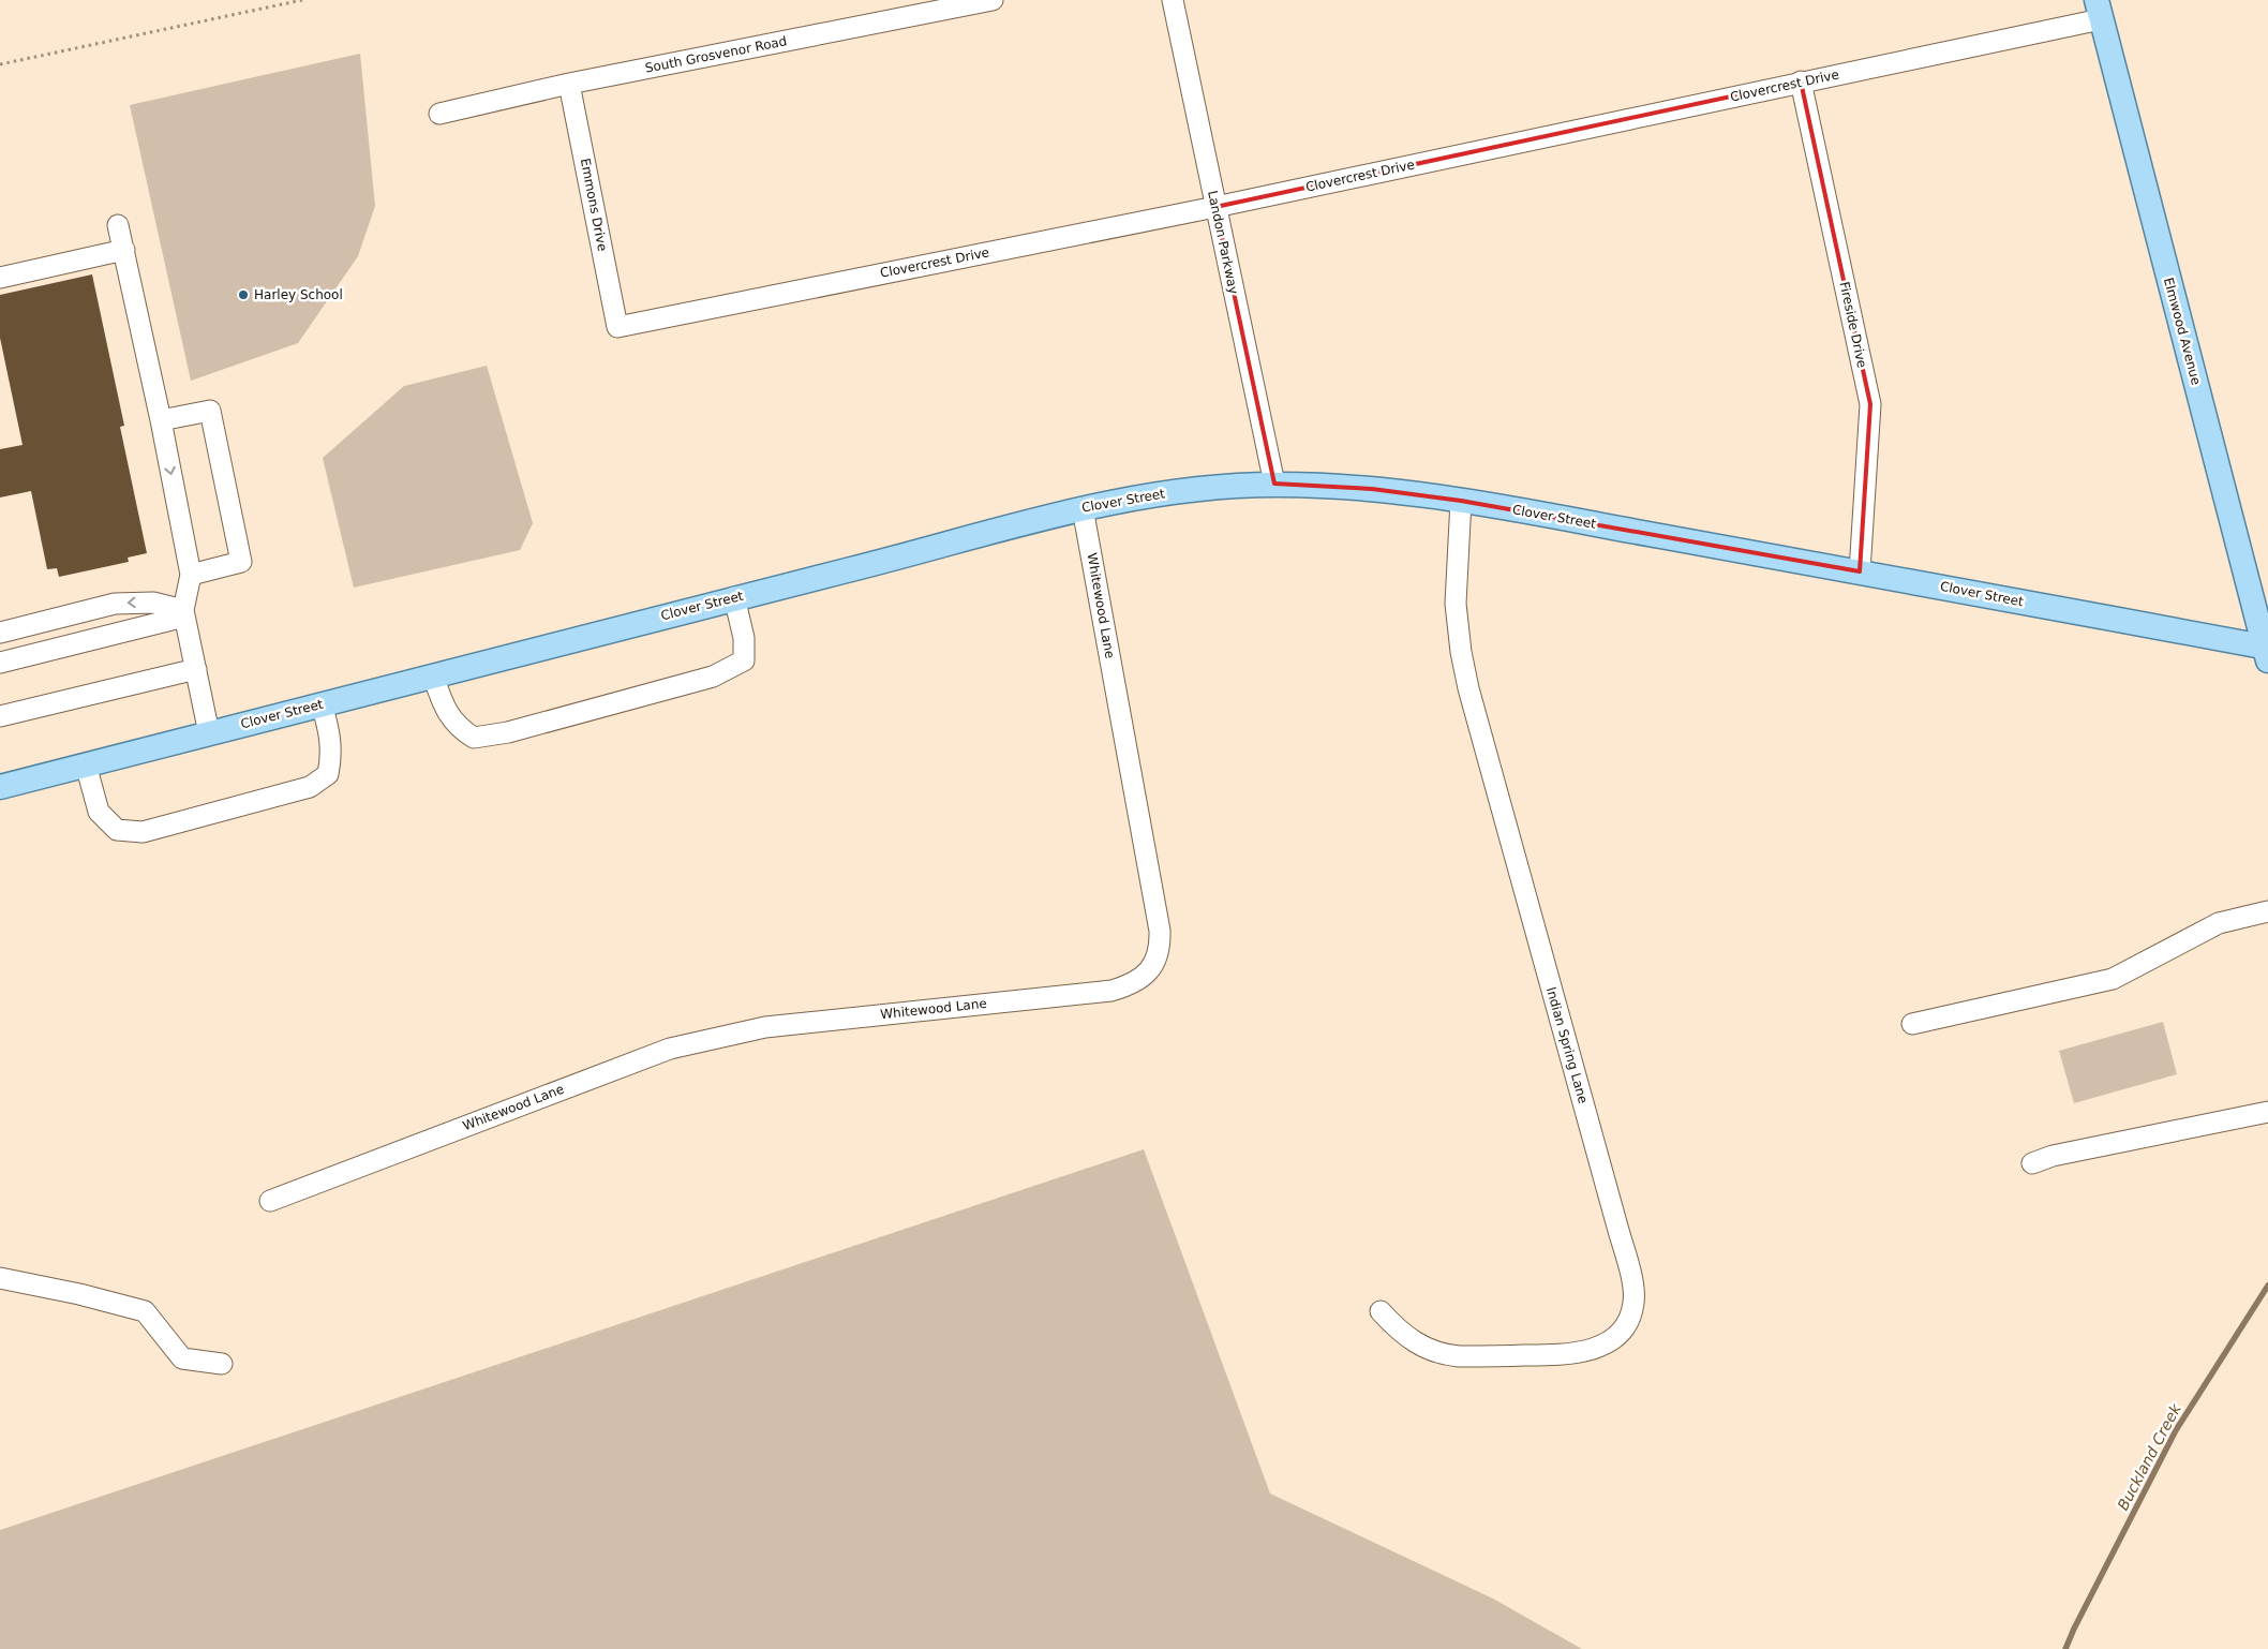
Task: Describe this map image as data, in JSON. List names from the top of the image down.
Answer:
{
  "streets": {
    "main road": ["Elmwood Avenue", "Clover Street"],
    "street": [
      "South Grosvenor Road",
      "Clovercrest Drive",
      "Emmons Drive",
      "Landon Parkway",
      "Fireside Drive",
      "Whitewood Lane",
      "Indian Spring Lane"
    ]
  },
  "crossings": [
    ["South Grosvenor Road", "Emmons Drive"],
    ["Clovercrest Drive", "Emmons Drive"],
    ["Clovercrest Drive", "Landon Parkway"],
    ["Clovercrest Drive", "Fireside Drive"],
    ["Clovercrest Drive", "Elmwood Avenue"],
    ["Landon Parkway", "Clover Street"],
    ["Fireside Drive", "Clover Street"],
    ["Elmwood Avenue", "Clover Street"],
    ["Clover Street", "Whitewood Lane"],
    ["Clover Street", "Indian Spring Lane"]
  ],
  "water": ["Buckland Creek"],
  "places": ["Harley School"]
}
